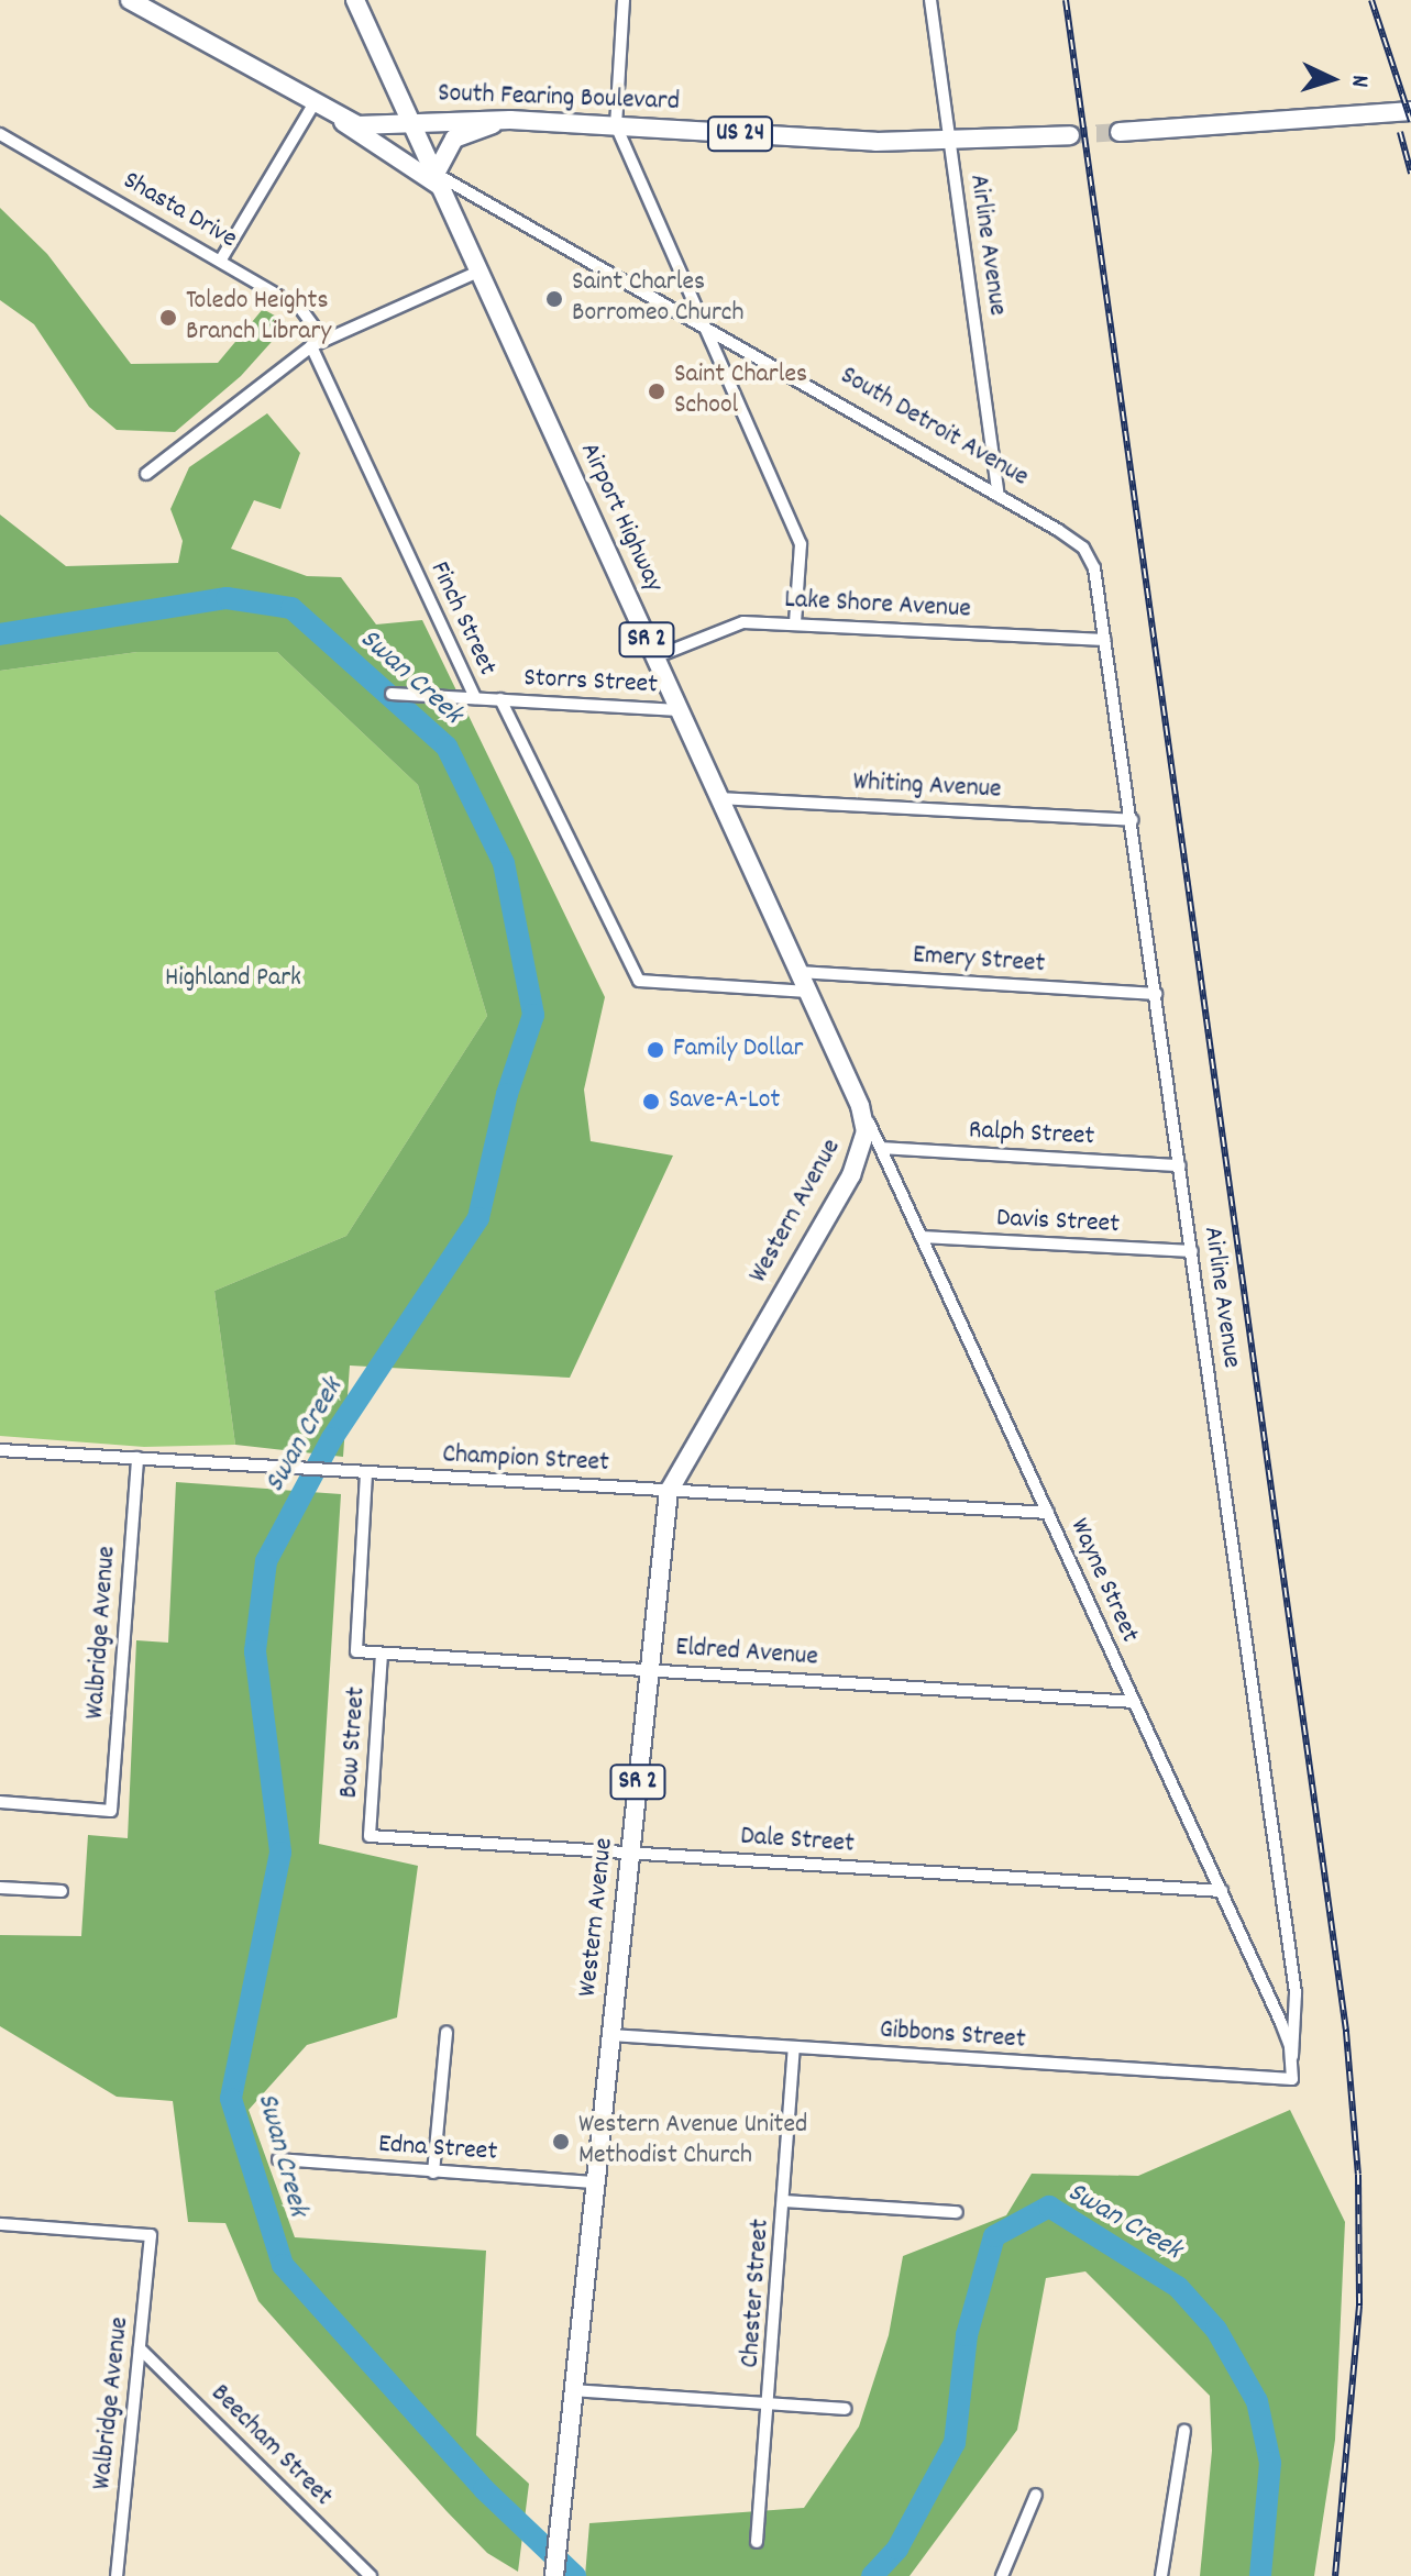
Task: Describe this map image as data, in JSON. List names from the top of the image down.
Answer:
{
  "streets": {
    "main road": [
      "South Fearing Boulevard",
      "US 24",
      "Airport Highway",
      "SR 2",
      "Western Avenue"
    ],
    "street": [
      "Shasta Drive",
      "Airline Avenue",
      "South Detroit Avenue",
      "Lake Shore Avenue",
      "Finch Street",
      "Storrs Street",
      "Whiting Avenue",
      "Emery Street",
      "Ralph Street",
      "Davis Street",
      "Champion Street",
      "Wayne Street",
      "Walbridge Avenue",
      "Eldred Avenue",
      "Bow Street",
      "Dale Street",
      "Gibbons Street",
      "Edna Street",
      "Chester Street",
      "Beecham Street"
    ]
  },
  "crossings": [
    ["South Fearing Boulevard", "US 24"],
    ["South Fearing Boulevard", "Airline Avenue"],
    ["South Fearing Boulevard", "Airport Highway"],
    ["Airline Avenue", "South Detroit Avenue"],
    ["Airline Avenue", "Lake Shore Avenue"],
    ["Airline Avenue", "Whiting Avenue"],
    ["Airline Avenue", "Emery Street"],
    ["Airline Avenue", "Ralph Street"],
    ["Airline Avenue", "Davis Street"],
    ["Airline Avenue", "Wayne Street"],
    ["South Detroit Avenue", "Airport Highway"],
    ["Airport Highway", "Lake Shore Avenue"],
    ["Airport Highway", "Finch Street"],
    ["Airport Highway", "Storrs Street"],
    ["Airport Highway", "Whiting Avenue"],
    ["Airport Highway", "Emery Street"],
    ["Airport Highway", "Western Avenue"],
    ["Airport Highway", "Wayne Street"],
    ["Finch Street", "Storrs Street"],
    ["Ralph Street", "Wayne Street"],
    ["Western Avenue", "Champion Street"],
    ["Western Avenue", "Wayne Street"],
    ["Western Avenue", "Eldred Avenue"],
    ["Western Avenue", "Dale Street"],
    ["Western Avenue", "Gibbons Street"],
    ["Western Avenue", "Edna Street"],
    ["Davis Street", "Wayne Street"],
    ["Champion Street", "Wayne Street"],
    ["Champion Street", "Walbridge Avenue"],
    ["Champion Street", "Bow Street"],
    ["Wayne Street", "Eldred Avenue"],
    ["Wayne Street", "Dale Street"],
    ["Wayne Street", "Gibbons Street"],
    ["Walbridge Avenue", "Beecham Street"],
    ["Eldred Avenue", "Bow Street"],
    ["Bow Street", "Dale Street"],
    ["Gibbons Street", "Chester Street"]
  ],
  "water": ["Swan Creek"],
  "parks": ["Highland Park"],
  "places": [
    "Saint Charles Borromeo Church",
    "Toledo Heights Branch Library",
    "Saint Charles School",
    "Family Dollar",
    "Save-A-Lot",
    "Western Avenue United Methodist Church"
  ],
  "north": "right"
}
